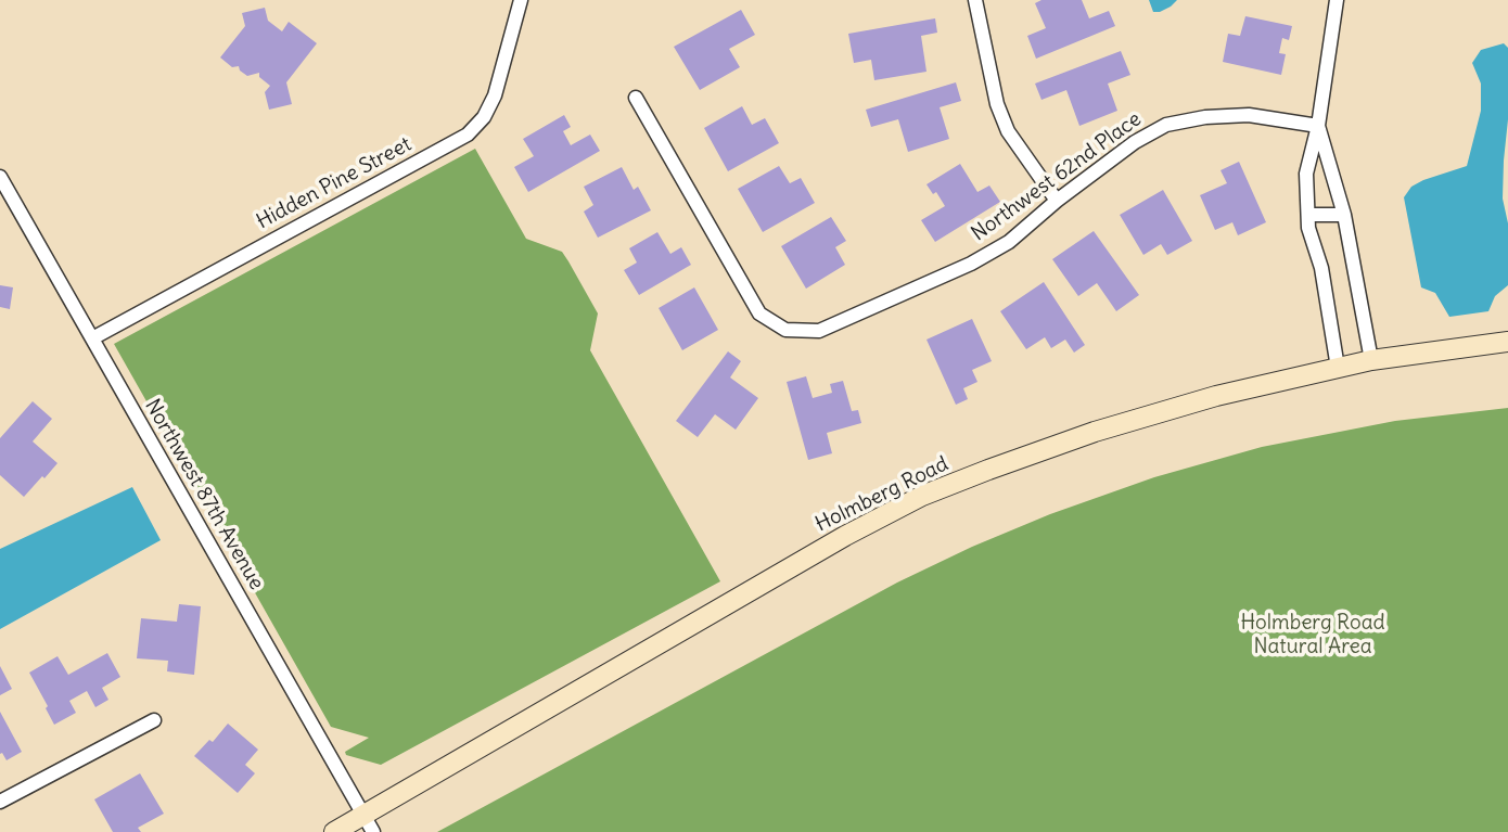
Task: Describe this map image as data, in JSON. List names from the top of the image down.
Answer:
{
  "streets": {
    "street": [
      "Northwest 62nd Place",
      "Hidden Pine Street",
      "Northwest 87th Avenue",
      "Holmberg Road"
    ]
  },
  "crossings": [
    ["Hidden Pine Street", "Northwest 87th Avenue"],
    ["Northwest 87th Avenue", "Holmberg Road"]
  ],
  "parks": ["Holmberg Road Natural Area"]
}
